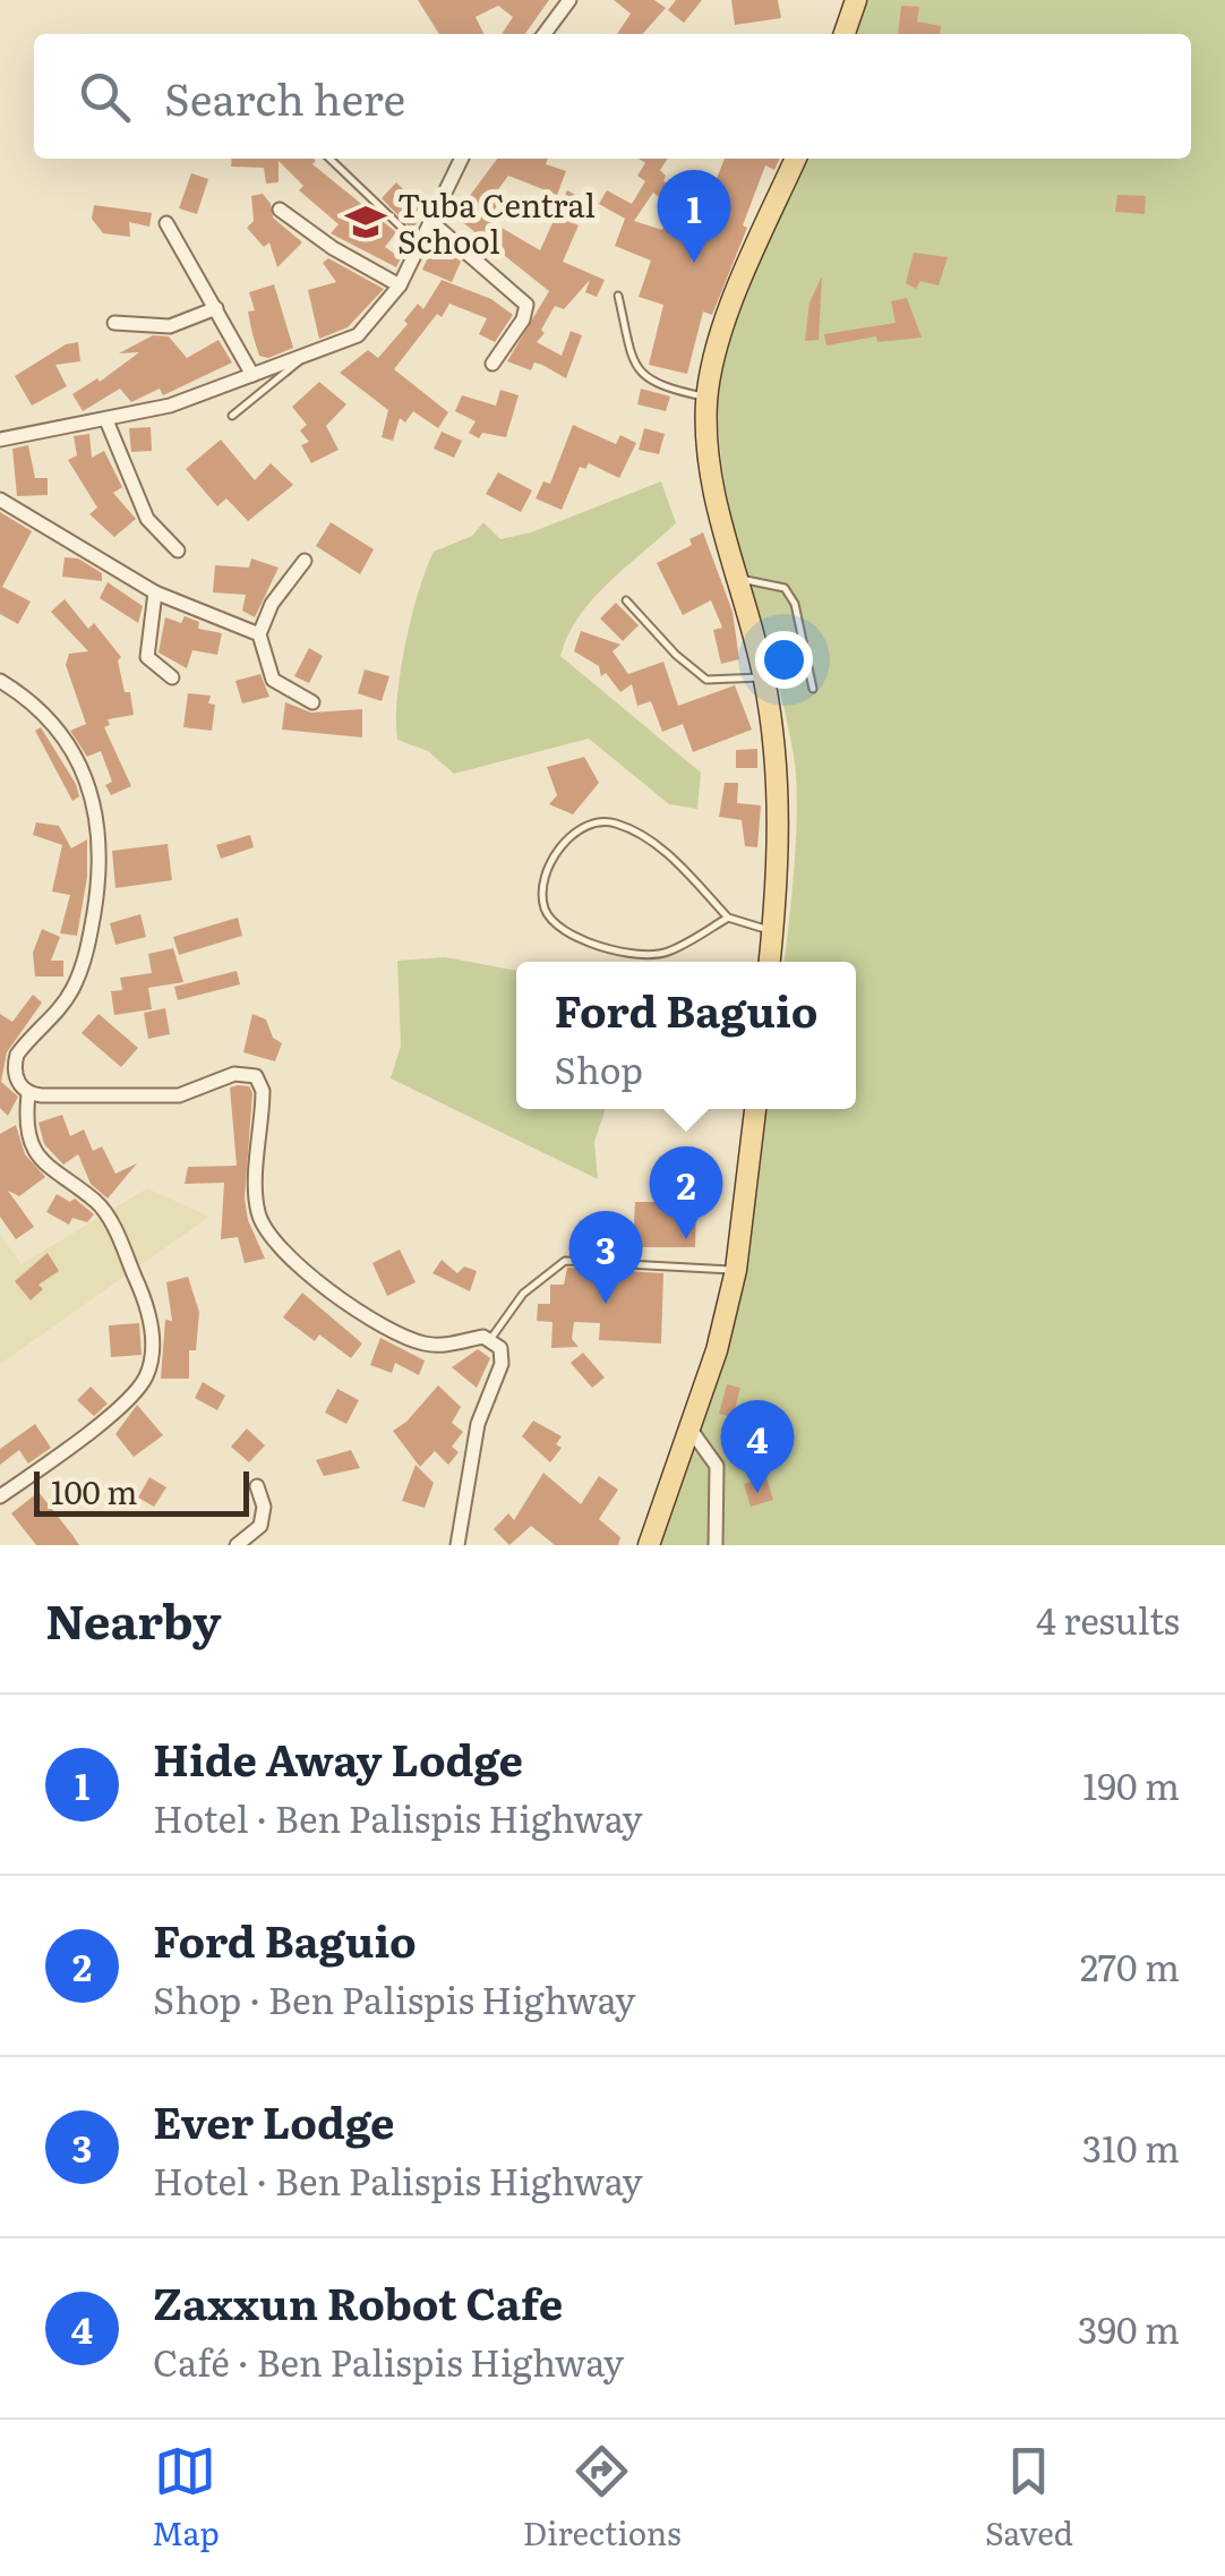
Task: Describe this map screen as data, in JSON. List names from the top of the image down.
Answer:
{
  "places": {
    "school or university": ["Tuba Central School"]
  },
  "scale_bar": "100 m",
  "page": {
    "search": "Search here",
    "pins": [
      "1",
      "2",
      "3",
      "4"
    ],
    "popup": ["Ford Baguio", "Shop"],
    "scale": "100 m",
    "heading": ["Nearby", "4 results"],
    "list": [
      {
        "mark": "1",
        "name": "Hide Away Lodge",
        "note": "Hotel · Ben Palispis Highway",
        "value": "190 m"
      },
      {
        "mark": "2",
        "name": "Ford Baguio",
        "note": "Shop · Ben Palispis Highway",
        "value": "270 m"
      },
      {
        "mark": "3",
        "name": "Ever Lodge",
        "note": "Hotel · Ben Palispis Highway",
        "value": "310 m"
      },
      {
        "mark": "4",
        "name": "Zaxxun Robot Cafe",
        "note": "Café · Ben Palispis Highway",
        "value": "390 m"
      }
    ],
    "nav": ["Map", "Directions", "Saved"]
  }
}
